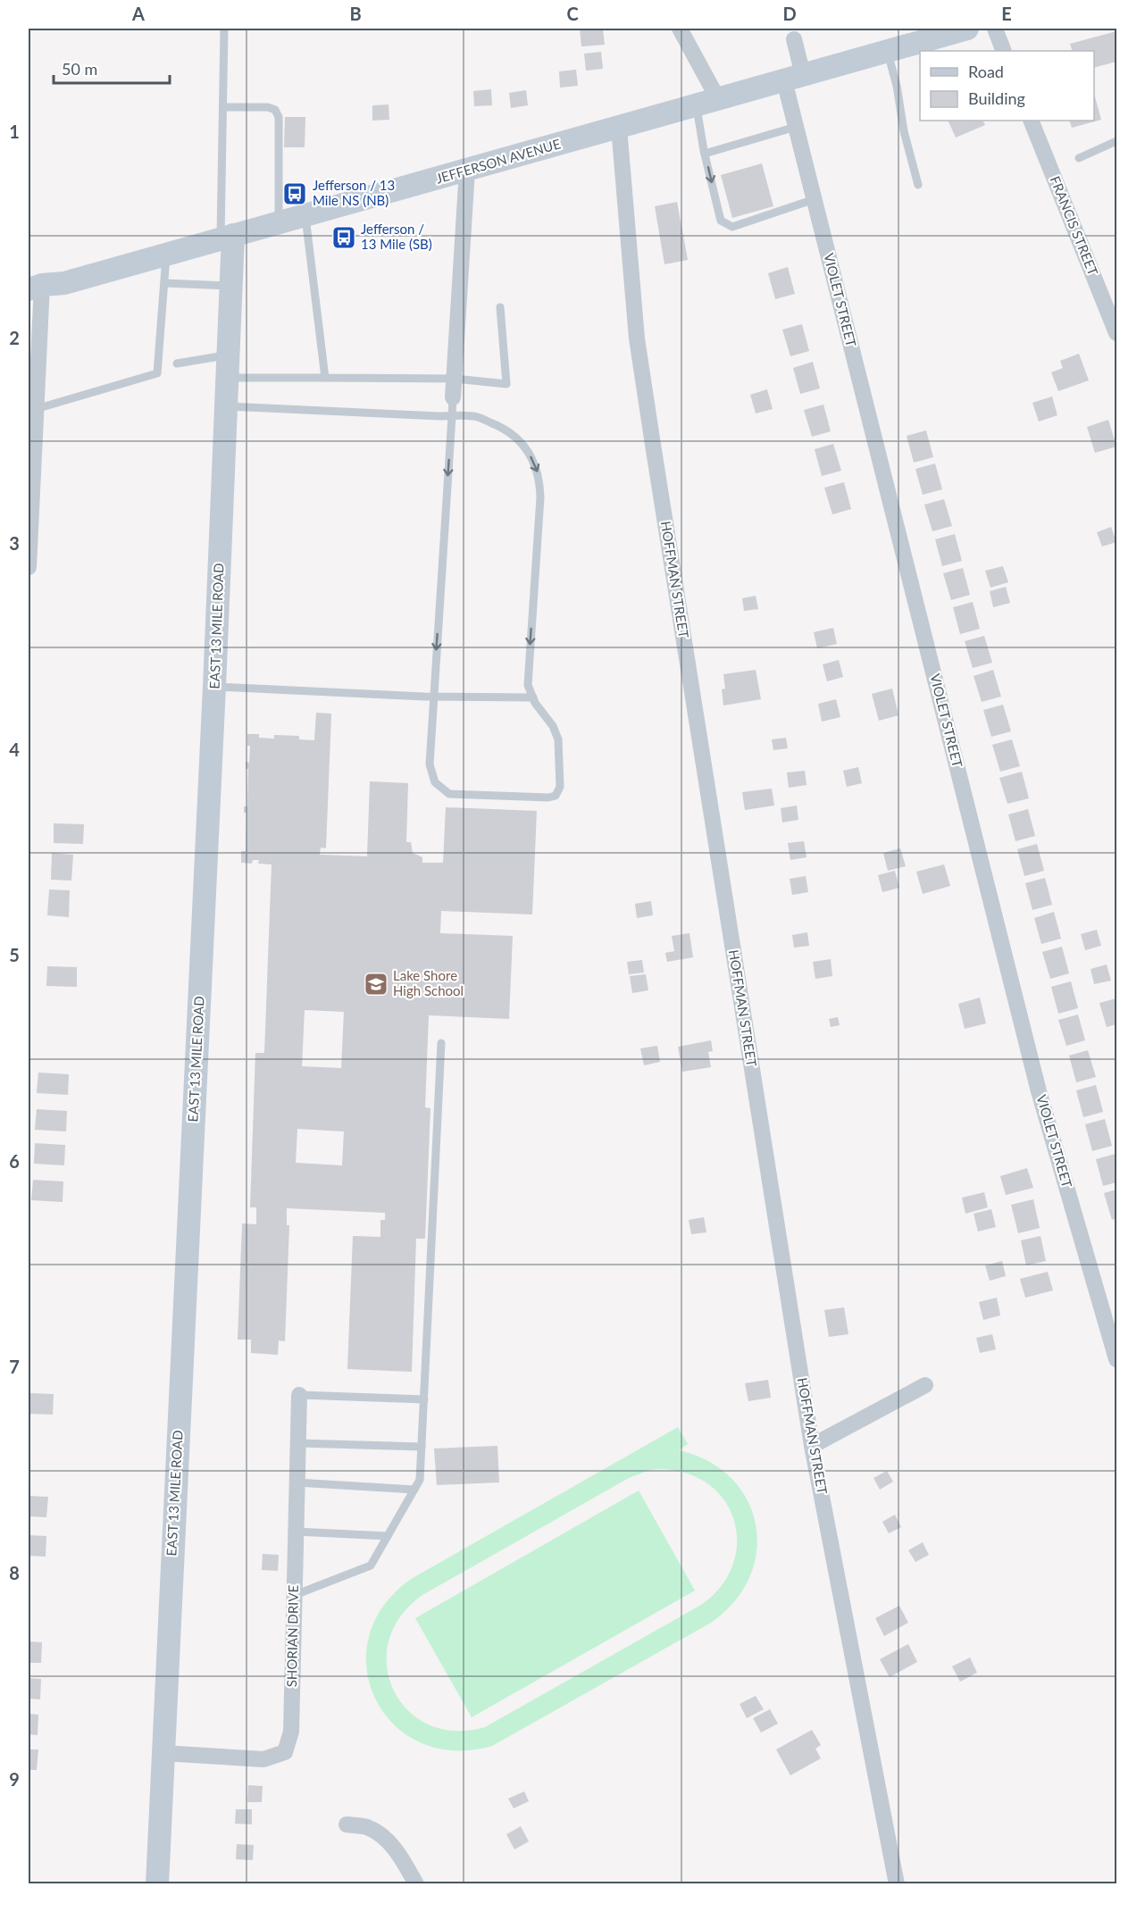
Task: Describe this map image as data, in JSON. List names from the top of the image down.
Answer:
{
  "streets": {
    "main road": ["JEFFERSON AVENUE", "EAST 13 MILE ROAD"],
    "street": [
      "FRANCIS STREET",
      "VIOLET STREET",
      "HOFFMAN STREET",
      "SHORIAN DRIVE"
    ]
  },
  "crossings": [
    ["JEFFERSON AVENUE", "VIOLET STREET"],
    ["JEFFERSON AVENUE", "HOFFMAN STREET"],
    ["JEFFERSON AVENUE", "EAST 13 MILE ROAD"],
    ["EAST 13 MILE ROAD", "SHORIAN DRIVE"]
  ],
  "places": {
    "bus stop": ["Jefferson / 13 Mile NS (NB)", "Jefferson / 13 Mile (SB)"],
    "school or university": ["Lake Shore High School"]
  },
  "legend": ["Road", "Building"],
  "scale_bar": "50 m",
  "grid": {
    "columns": [
      "A",
      "B",
      "C",
      "D",
      "E"
    ],
    "rows": [
      "1",
      "2",
      "3",
      "4",
      "5",
      "6",
      "7",
      "8",
      "9"
    ]
  }
}
